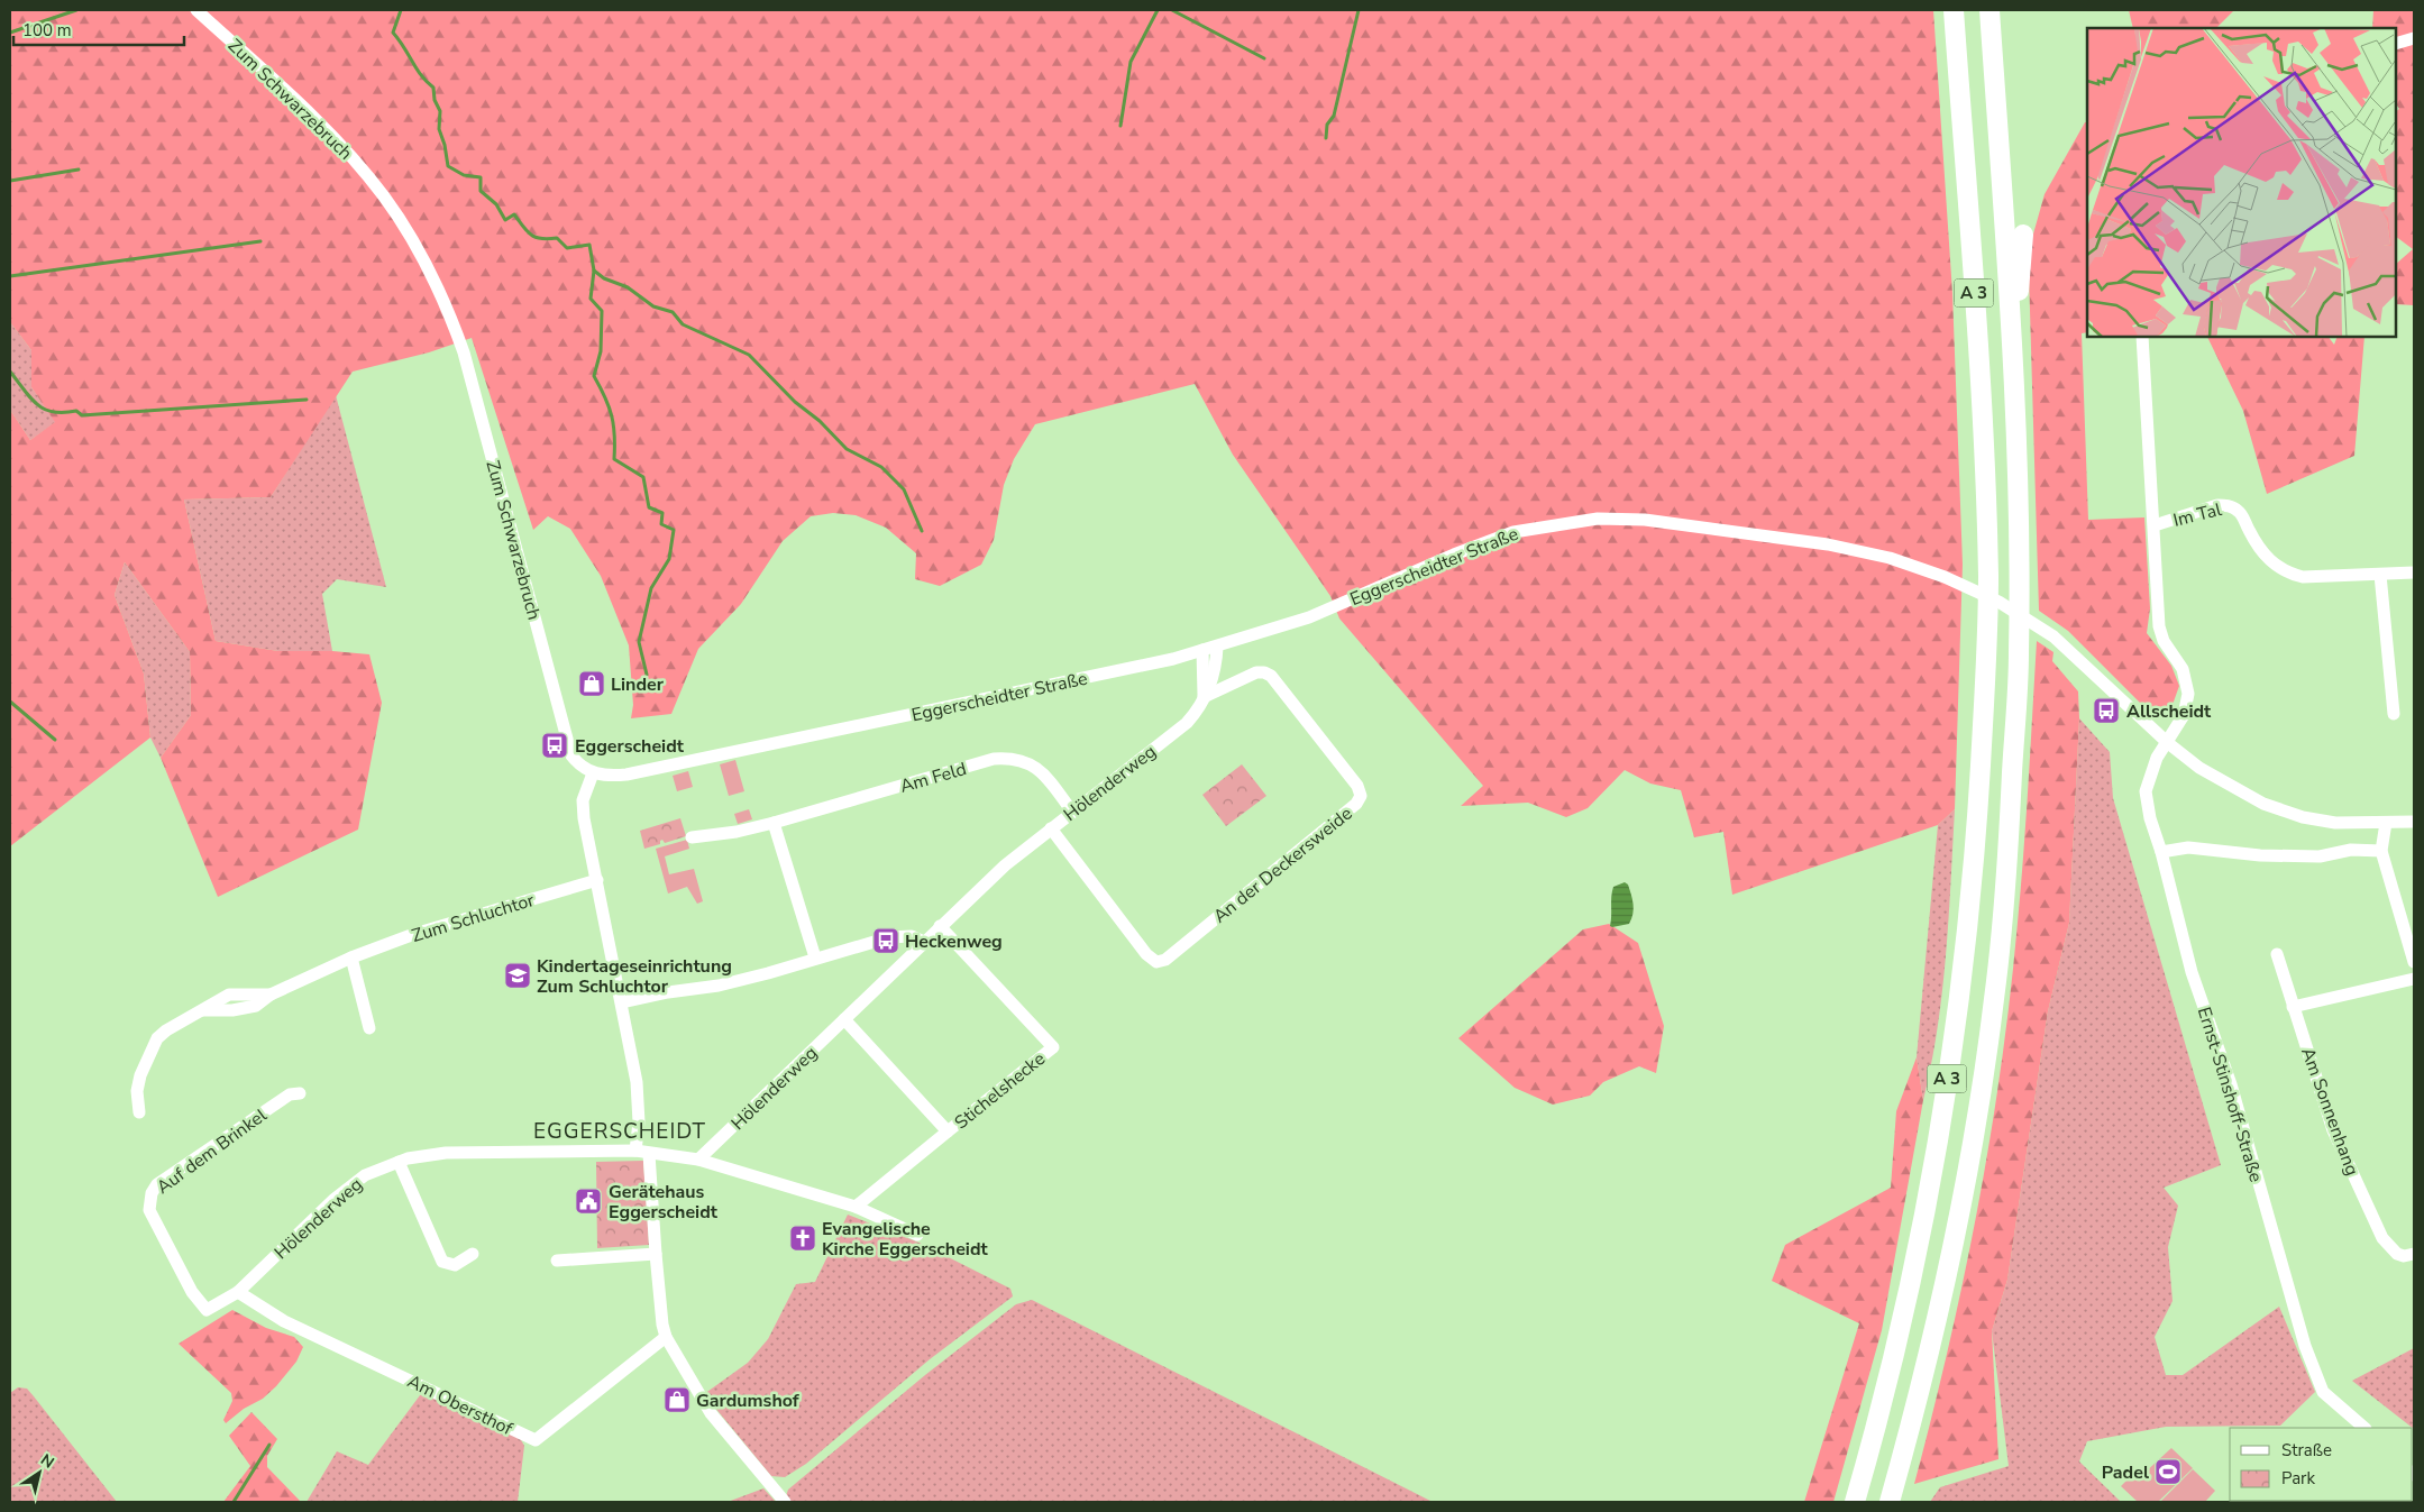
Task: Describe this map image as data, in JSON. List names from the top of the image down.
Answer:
{
  "streets": {
    "highway": ["A 3"],
    "street": [
      "Zum Schwarzebruch",
      "Im Tal",
      "Eggerscheidter Straße",
      "Am Feld",
      "Hölenderweg",
      "An der Deckersweide",
      "Zum Schluchtor",
      "Stichelshecke",
      "Ernst-Stinshoff-Straße",
      "Am Sonnenhang",
      "Auf dem Brinkel",
      "Am Obersthof"
    ]
  },
  "crossings": [
    ["Zum Schwarzebruch", "Eggerscheidter Straße"],
    ["Eggerscheidter Straße", "Hölenderweg"],
    ["Eggerscheidter Straße", "Ernst-Stinshoff-Straße"],
    ["Am Feld", "Hölenderweg"],
    ["Hölenderweg", "An der Deckersweide"],
    ["Hölenderweg", "Stichelshecke"],
    ["Hölenderweg", "Auf dem Brinkel"],
    ["Hölenderweg", "Am Obersthof"]
  ],
  "districts": ["EGGERSCHEIDT"],
  "places": {
    "shop": ["Linder", "Gardumshof"],
    "bus stop": ["Allscheidt", "Eggerscheidt", "Heckenweg"],
    "school or university": ["Kindertageseinrichtung Zum Schluchtor"],
    "public building": ["Gerätehaus Eggerscheidt"],
    "church": ["Evangelische Kirche Eggerscheidt"],
    "sports": ["Padel"]
  },
  "legend": ["Straße", "Park"],
  "scale_bar": "100 m",
  "north": "top right"
}
